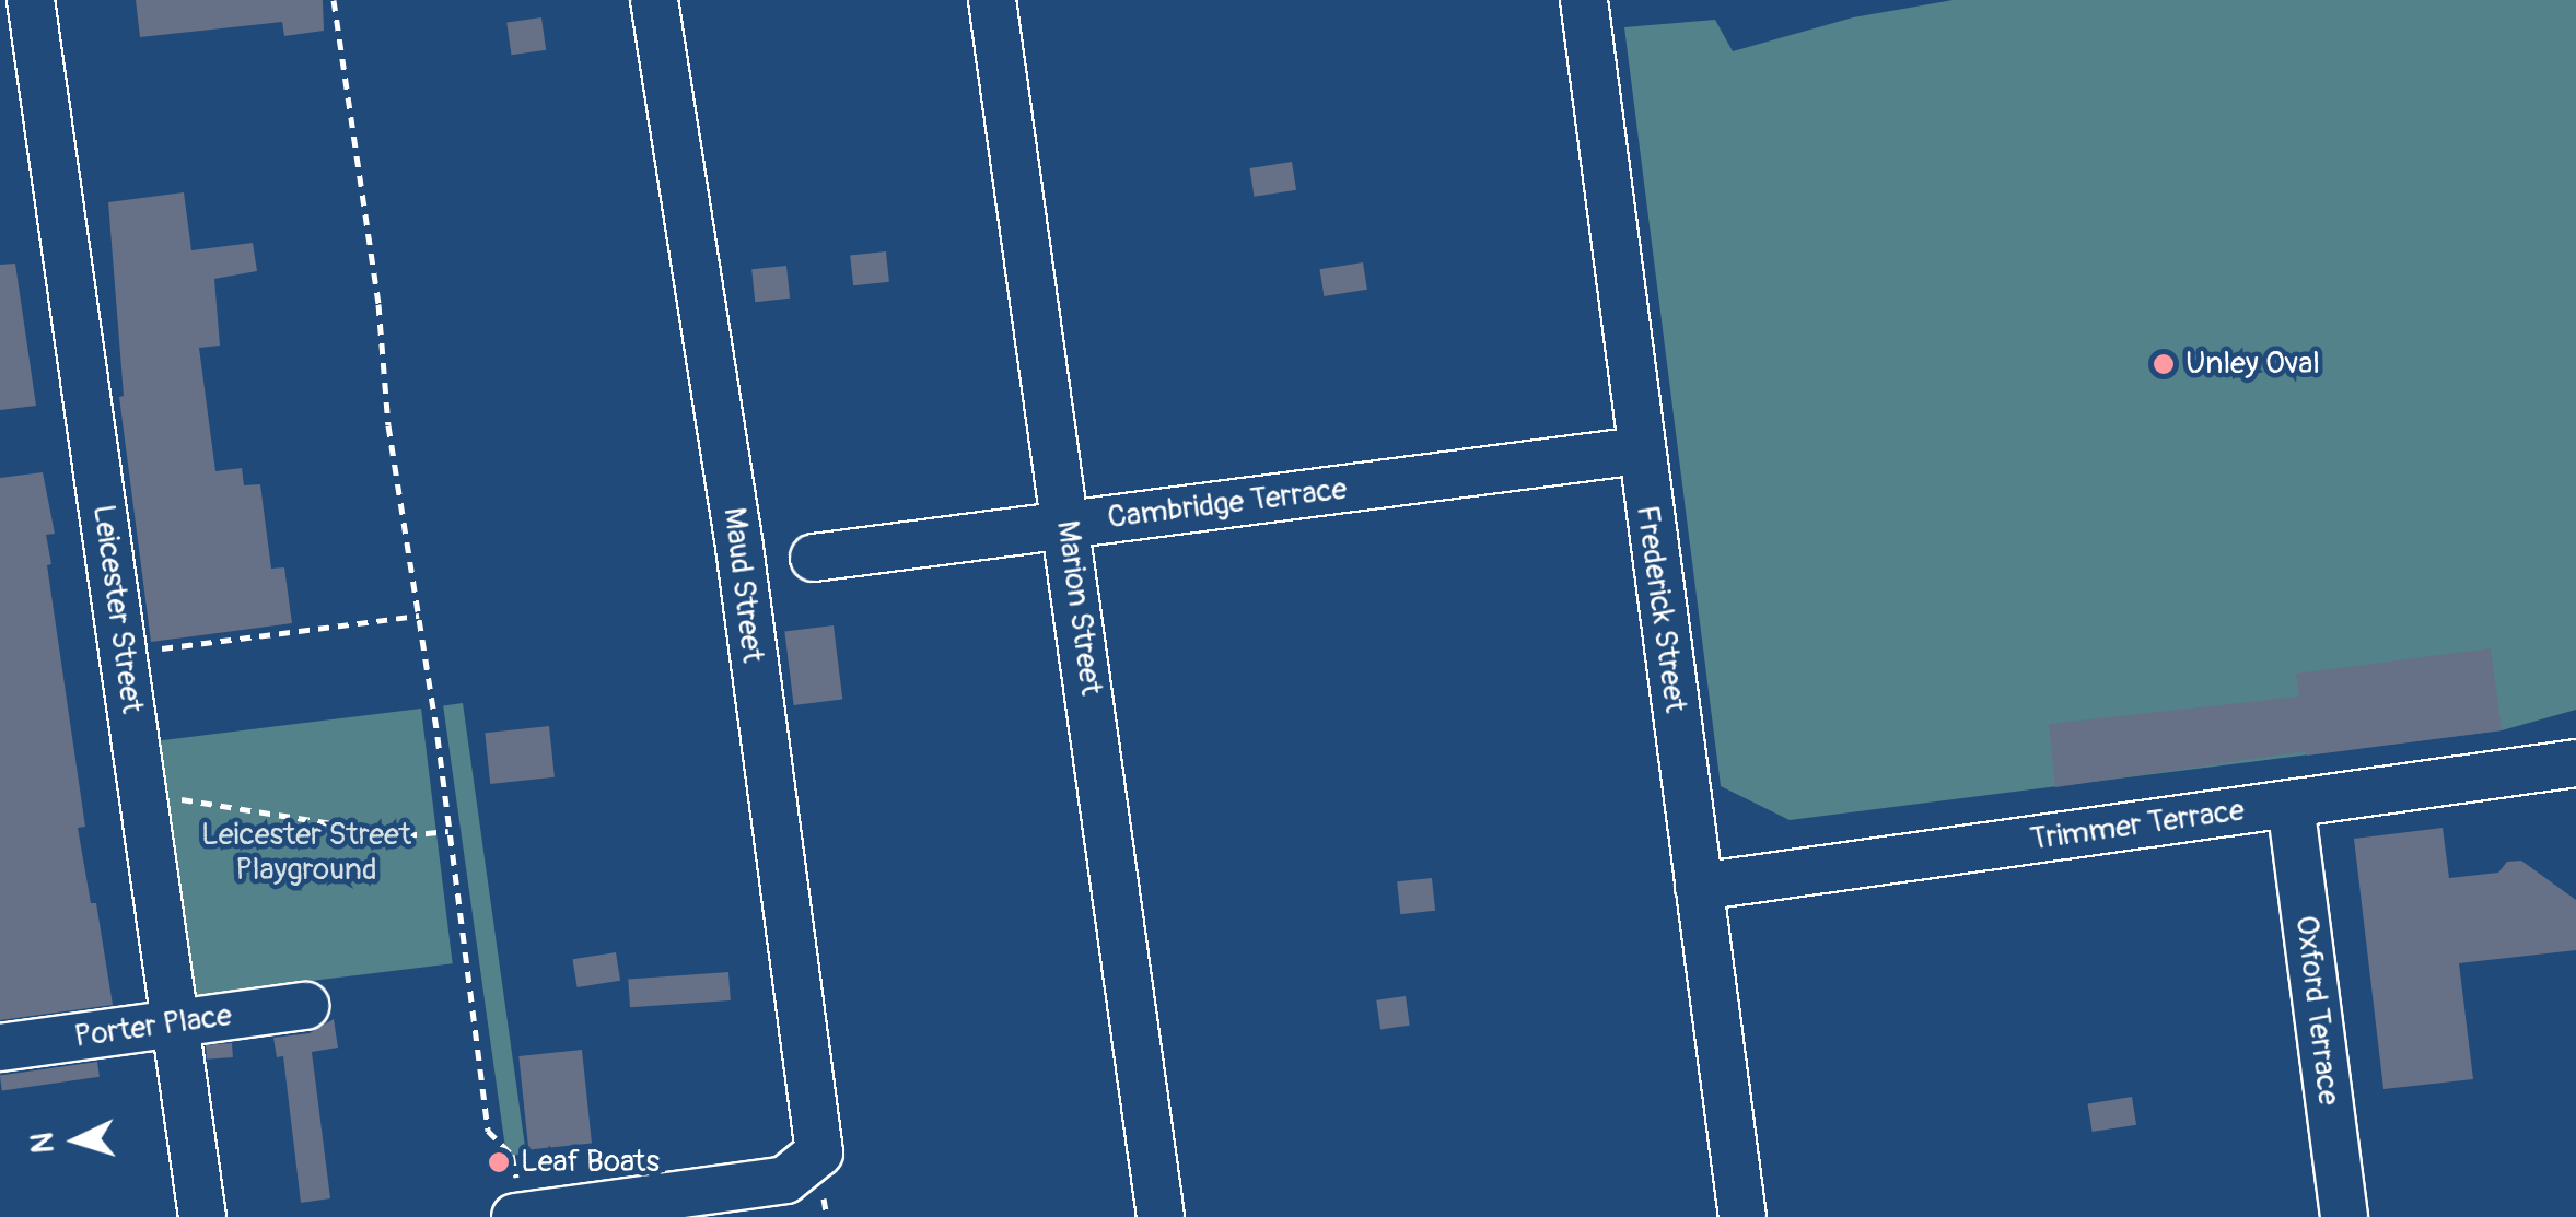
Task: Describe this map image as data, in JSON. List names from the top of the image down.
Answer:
{
  "streets": {
    "street": [
      "Cambridge Terrace",
      "Maud Street",
      "Marion Street",
      "Leicester Street",
      "Frederick Street",
      "Trimmer Terrace",
      "Oxford Terrace",
      "Porter Place"
    ]
  },
  "crossings": [
    ["Cambridge Terrace", "Marion Street"],
    ["Cambridge Terrace", "Frederick Street"],
    ["Leicester Street", "Porter Place"],
    ["Frederick Street", "Trimmer Terrace"],
    ["Trimmer Terrace", "Oxford Terrace"]
  ],
  "parks": ["Leicester Street Playground"],
  "places": ["Unley Oval", "Leaf Boats"],
  "north": "left"
}
